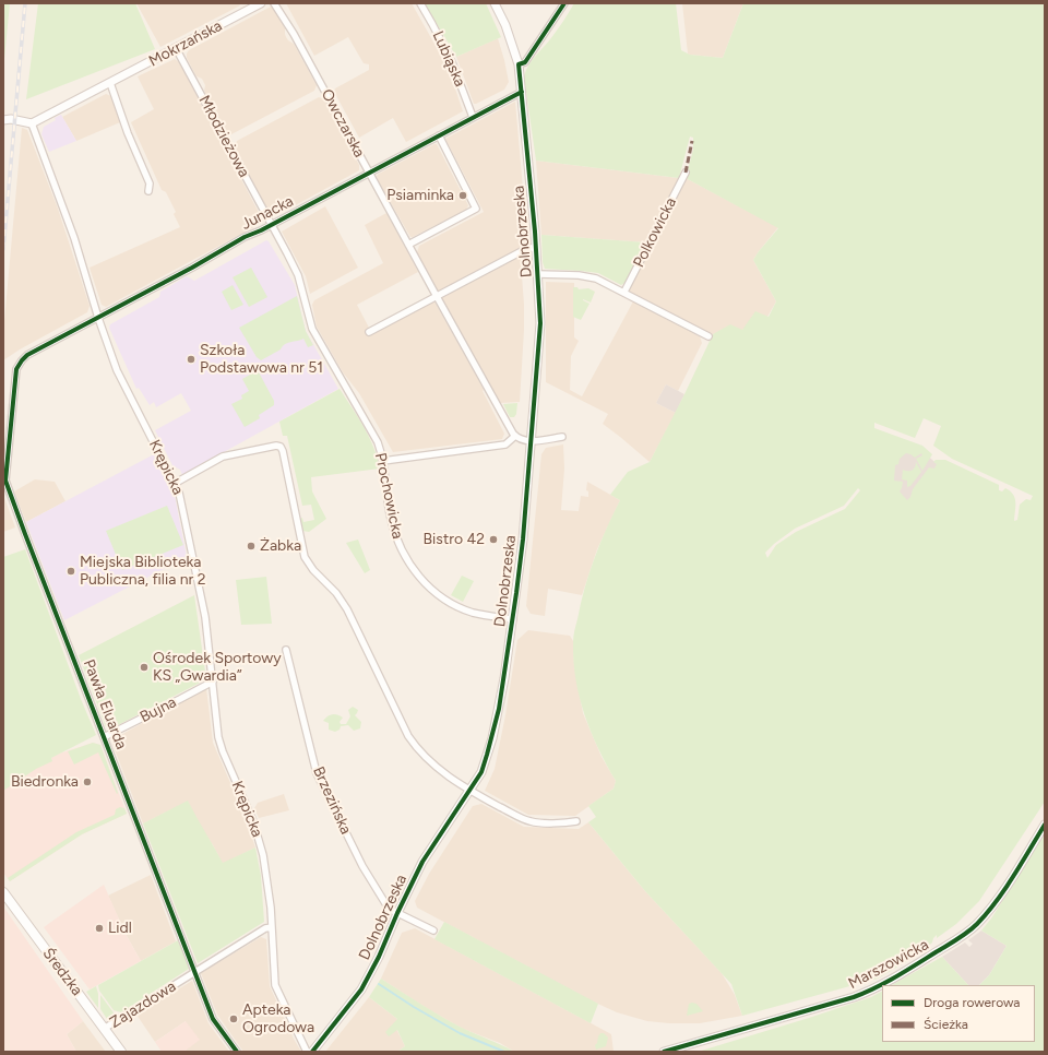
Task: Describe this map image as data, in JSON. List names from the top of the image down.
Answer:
{
  "streets": {
    "main road": ["Średzka"],
    "street": [
      "Mokrzańska",
      "Lubiąska",
      "Owczarska",
      "Młodzieżowa",
      "Junacka",
      "Dolnobrzeska",
      "Polkowicka",
      "Krępicka",
      "Prochowicka",
      "Pawła Eluarda",
      "Bujna",
      "Brzezińska",
      "Marszowicka",
      "Zajazdowa"
    ]
  },
  "crossings": [
    ["Mokrzańska", "Młodzieżowa"],
    ["Mokrzańska", "Krępicka"],
    ["Lubiąska", "Junacka"],
    ["Owczarska", "Junacka"],
    ["Młodzieżowa", "Junacka"],
    ["Młodzieżowa", "Prochowicka"],
    ["Junacka", "Dolnobrzeska"],
    ["Junacka", "Krępicka"],
    ["Junacka", "Prochowicka"],
    ["Junacka", "Pawła Eluarda"],
    ["Dolnobrzeska", "Prochowicka"],
    ["Dolnobrzeska", "Brzezińska"],
    ["Krępicka", "Bujna"],
    ["Krępicka", "Zajazdowa"],
    ["Pawła Eluarda", "Bujna"],
    ["Pawła Eluarda", "Zajazdowa"],
    ["Średzka", "Zajazdowa"]
  ],
  "places": [
    "Psiaminka",
    "Szkoła Podstawowa nr 51",
    "Bistro 42",
    "Żabka",
    "Miejska Biblioteka Publiczna, filia nr 2",
    "Ośrodek Sportowy KS „Gwardia”",
    "Biedronka",
    "Lidl",
    "Apteka Ogrodowa"
  ],
  "legend": ["Droga rowerowa", "Ścieżka"]
}
